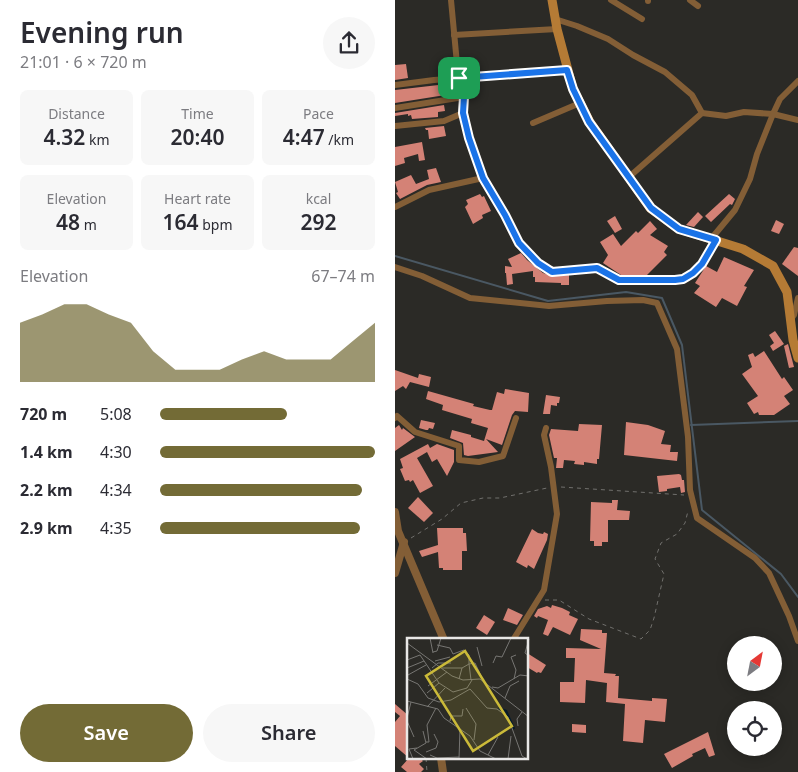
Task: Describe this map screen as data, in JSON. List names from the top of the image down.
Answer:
{
  "north": "top right",
  "page": {
    "heading": ["Evening run", "21:01 · 6 × 720 m"],
    "stats": [
      ["Distance", "4.32 km"],
      ["Time", "20:40"],
      ["Pace", "4:47 /km"],
      ["Elevation", "48 m"],
      ["Heart rate", "164 bpm"],
      ["kcal", "292"]
    ],
    "chart": ["Elevation", "67–74 m"],
    "list": [
      {
        "name": "720 m",
        "note": "5:08"
      },
      {
        "name": "1.4 km",
        "note": "4:30"
      },
      {
        "name": "2.2 km",
        "note": "4:34"
      },
      {
        "name": "2.9 km",
        "note": "4:35"
      }
    ],
    "buttons": ["Save", "Share"]
  }
}
